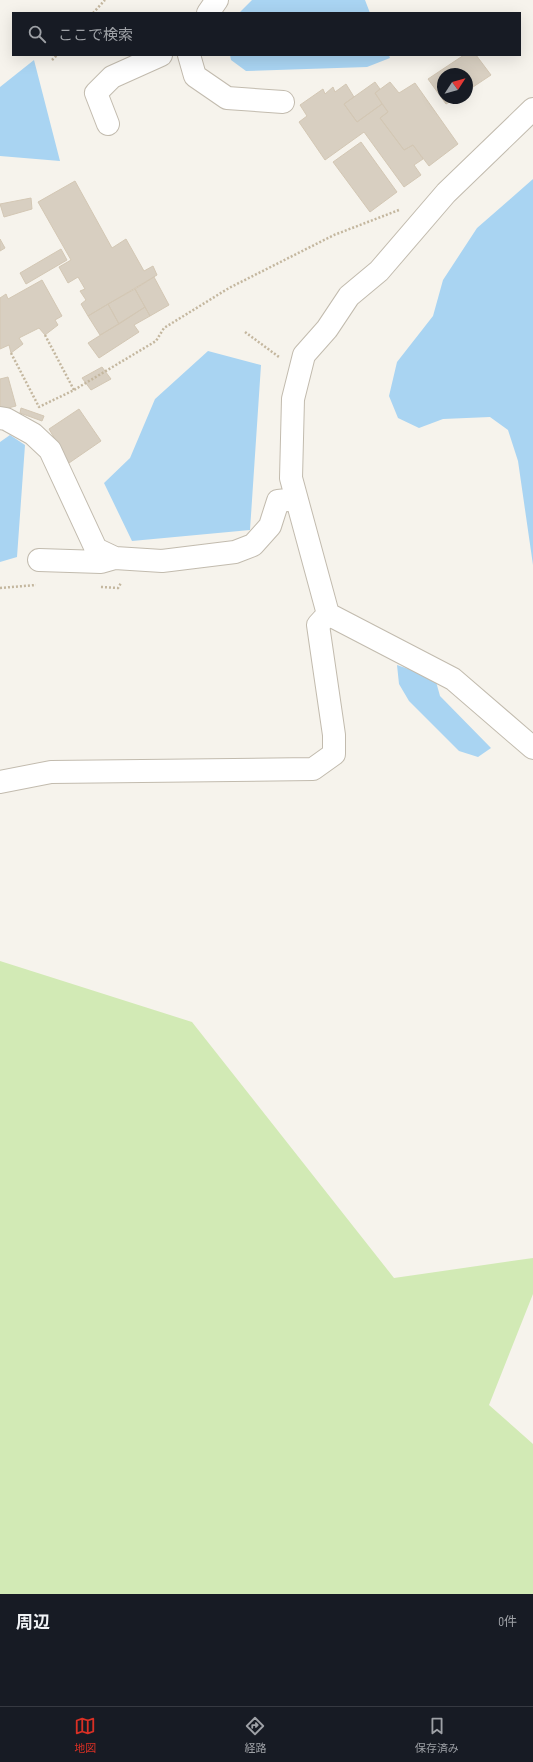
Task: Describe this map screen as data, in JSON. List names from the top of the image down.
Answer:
{
  "north": "top right",
  "page": {
    "search": "ここで検索",
    "heading": ["周辺", "0件"],
    "nav": ["地図", "経路", "保存済み"]
  }
}
